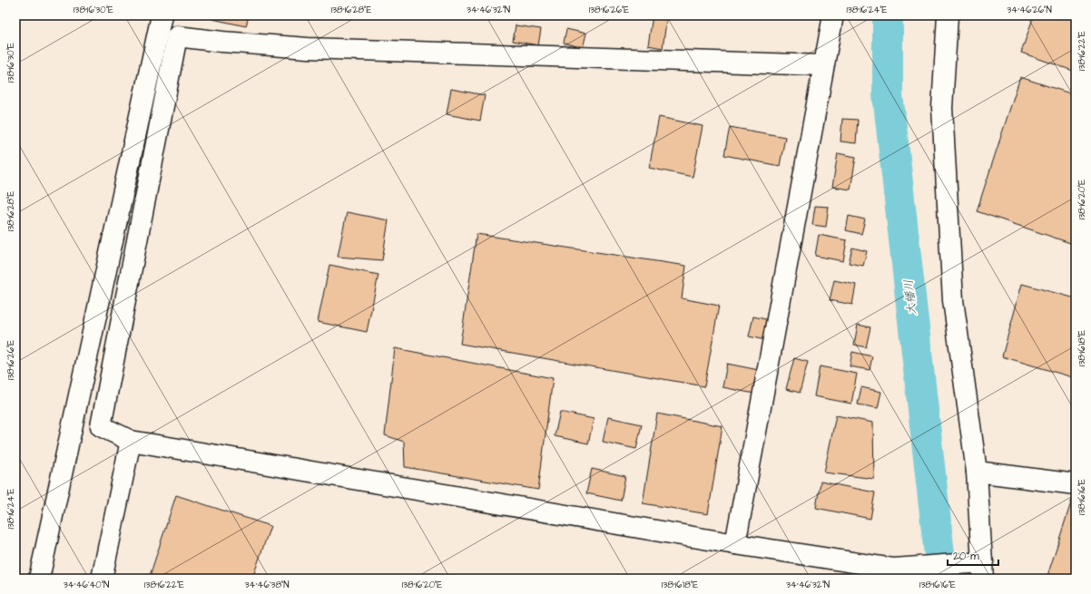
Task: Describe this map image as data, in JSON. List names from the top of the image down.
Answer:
{
  "water": ["大幡川"],
  "scale_bar": "20 m",
  "coordinates": [
    "138°16'30\"E",
    "138°16'28\"E",
    "34°46'32\"N",
    "138°16'26\"E",
    "138°16'24\"E",
    "34°46'26\"N",
    "138°16'22\"E",
    "138°16'20\"E",
    "138°16'18\"E",
    "138°16'16\"E",
    "34°46'40\"N",
    "34°46'38\"N"
  ]
}
